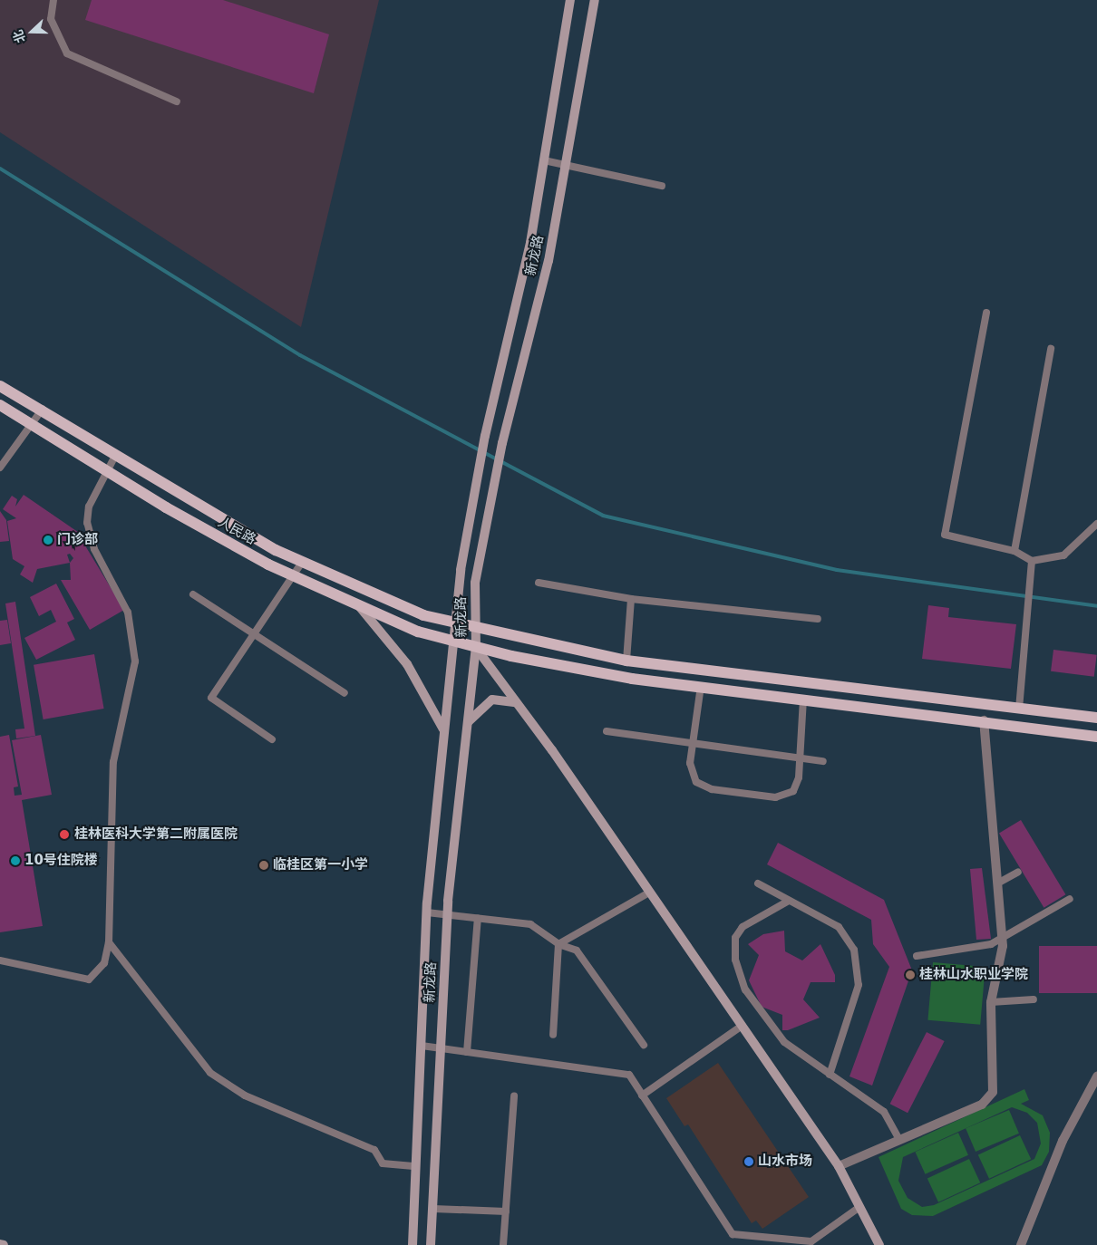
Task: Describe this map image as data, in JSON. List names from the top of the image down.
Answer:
{
  "streets": {
    "main road": ["新龙路", "人民路"]
  },
  "crossings": [
    ["新龙路", "人民路"]
  ],
  "places": [
    "门诊部",
    "桂林医科大学第二附属医院",
    "10号住院楼",
    "临桂区第一小学",
    "桂林山水职业学院",
    "山水市场"
  ],
  "north": "left"
}
